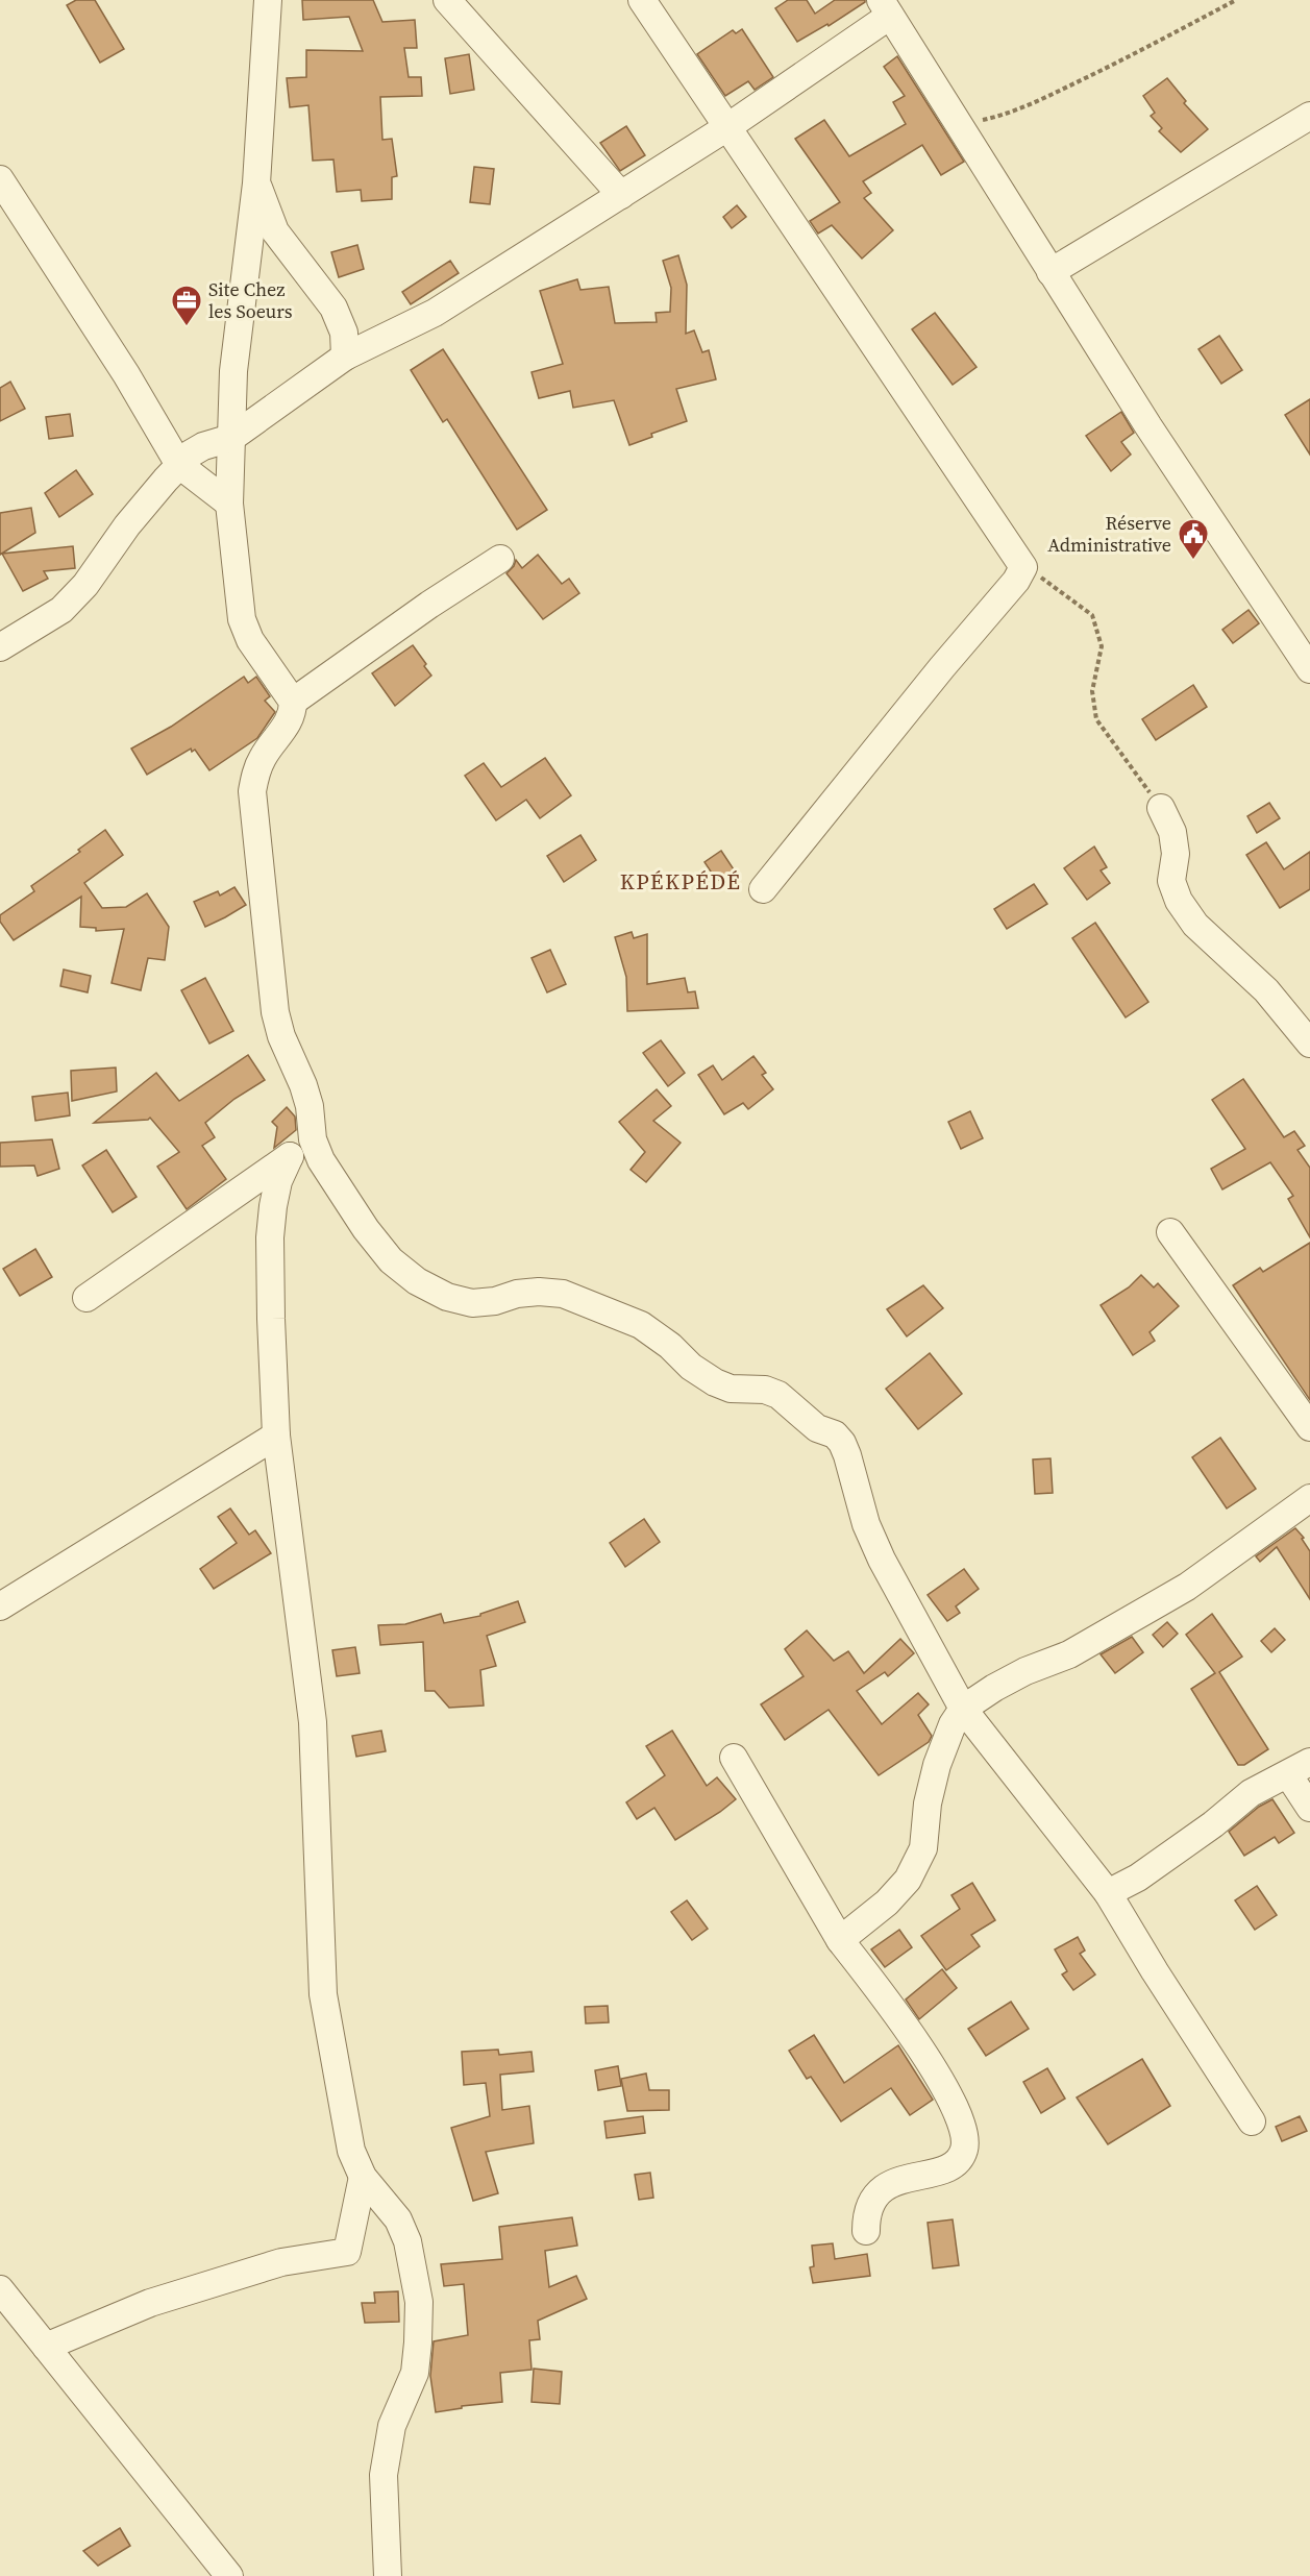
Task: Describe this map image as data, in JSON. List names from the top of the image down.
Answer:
{
  "districts": ["KPÉKPÉDÉ"],
  "places": {
    "office": ["Site Chez les Soeurs"],
    "public building": ["Réserve Administrative"]
  }
}
